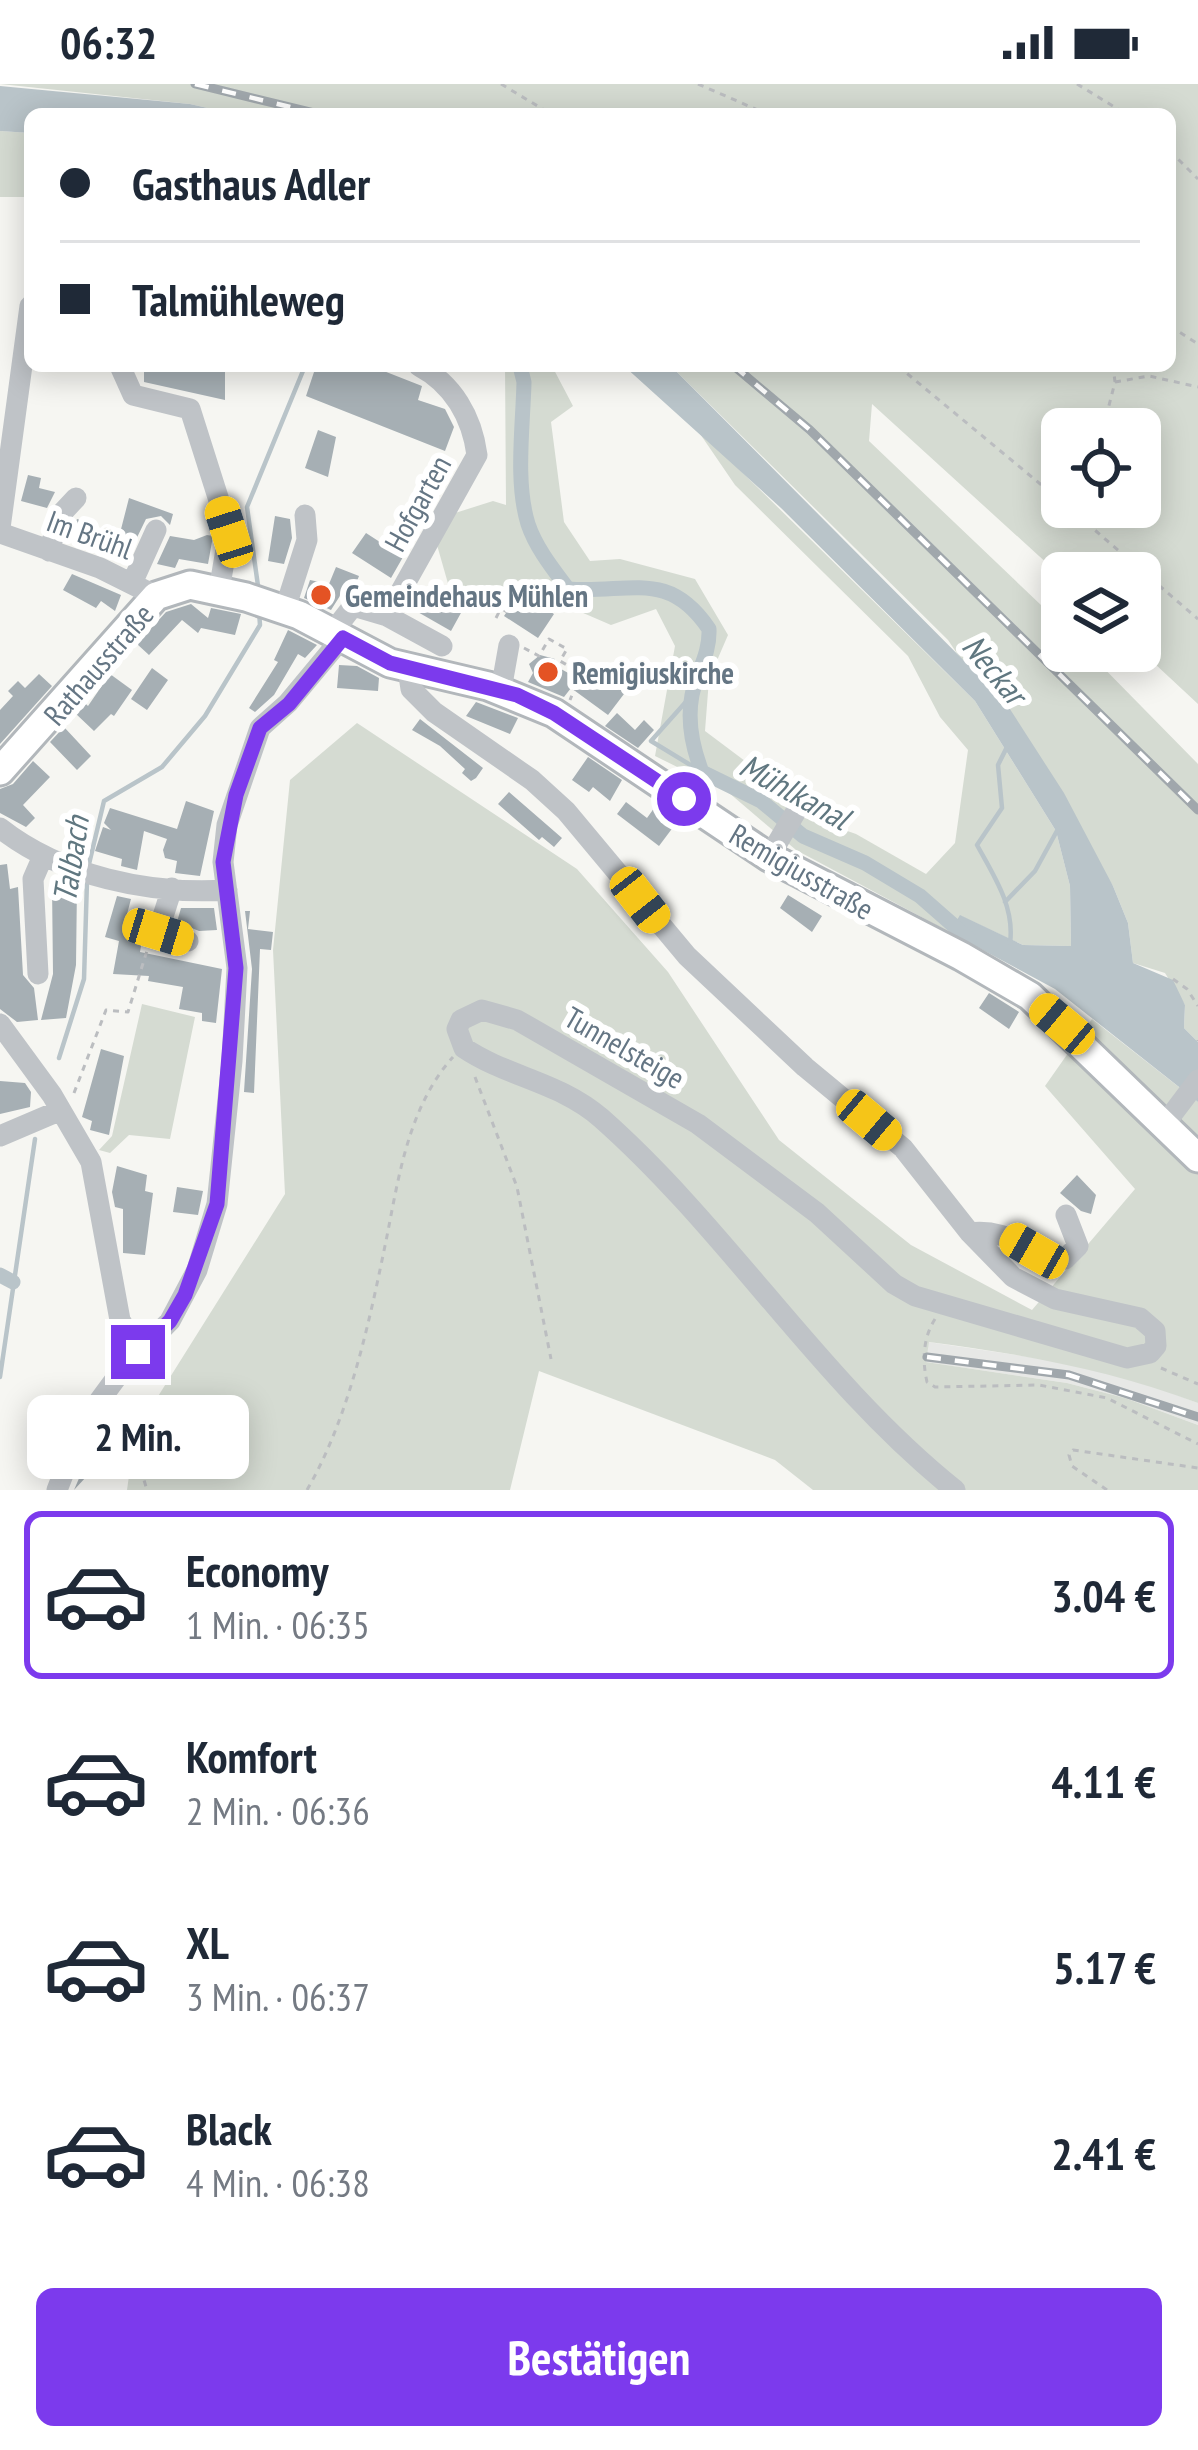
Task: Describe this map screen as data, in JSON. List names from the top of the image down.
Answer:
{
  "streets": {
    "main road": ["Rathausstraße", "Remigiusstraße"],
    "street": ["Hofgarten", "Im Brühl", "Tunnelsteige"]
  },
  "crossings": [
    ["Im Brühl", "Rathausstraße"],
    ["Rathausstraße", "Remigiusstraße"]
  ],
  "water": ["Neckar", "Mühlkanal", "Talbach"],
  "places": ["Gemeindehaus Mühlen", "Remigiuskirche"],
  "page": {
    "status": "06:32",
    "banner": ["Gasthaus Adler", "Talmühleweg"],
    "bubble": "2 Min.",
    "list": [
      {
        "name": "Economy",
        "note": "1 Min. · 06:35",
        "value": "3.04 €"
      },
      {
        "name": "Komfort",
        "note": "2 Min. · 06:36",
        "value": "4.11 €"
      },
      {
        "name": "XL",
        "note": "3 Min. · 06:37",
        "value": "5.17 €"
      },
      {
        "name": "Black",
        "note": "4 Min. · 06:38",
        "value": "2.41 €"
      }
    ],
    "buttons": "Bestätigen"
  }
}
